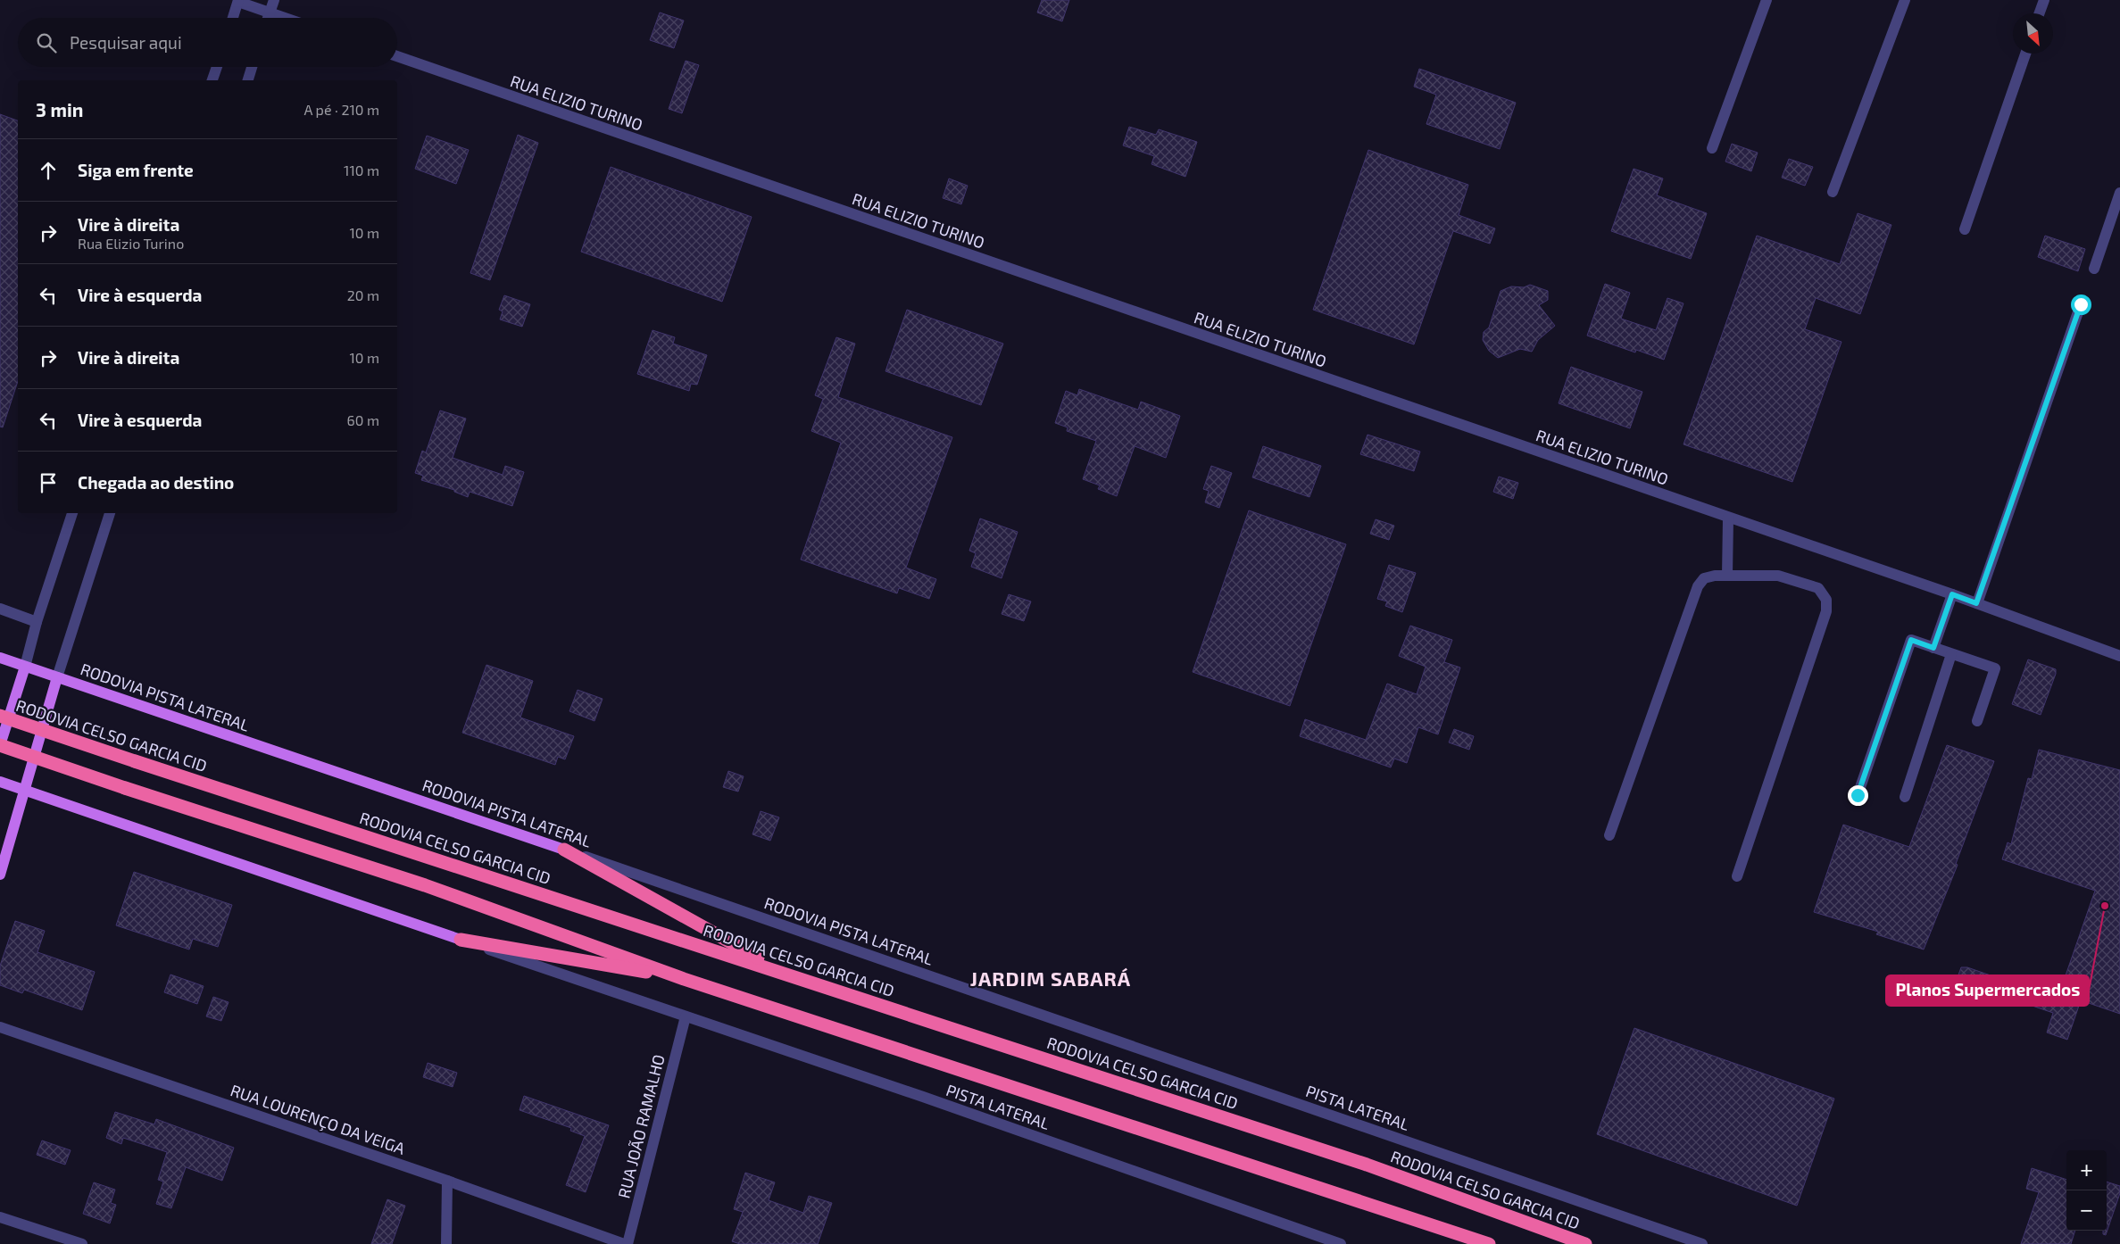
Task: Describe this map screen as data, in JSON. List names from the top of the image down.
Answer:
{
  "streets": {
    "highway": ["RODOVIA CELSO GARCIA CID"],
    "main road": ["RODOVIA PISTA LATERAL"],
    "street": [
      "RUA ELIZIO TURINO",
      "PISTA LATERAL",
      "RUA LOURENÇO DA VEIGA",
      "RUA JOÃO RAMALHO"
    ]
  },
  "crossings": [
    ["RODOVIA PISTA LATERAL", "PISTA LATERAL"],
    ["PISTA LATERAL", "RUA JOÃO RAMALHO"],
    ["RUA LOURENÇO DA VEIGA", "RUA JOÃO RAMALHO"]
  ],
  "districts": ["JARDIM SABARÁ"],
  "places": ["Planos Supermercados"],
  "north": "bottom right",
  "page": {
    "search": "Pesquisar aqui",
    "heading": ["3 min", "A pé · 210 m"],
    "list": [
      ["Siga em frente", "110 m"],
      ["Vire à direita", "Rua Elizio Turino", "10 m"],
      ["Vire à esquerda", "20 m"],
      ["Vire à direita", "10 m"],
      ["Vire à esquerda", "60 m"],
      "Chegada ao destino"
    ],
    "map_buttons": ["+", "−"]
  }
}
